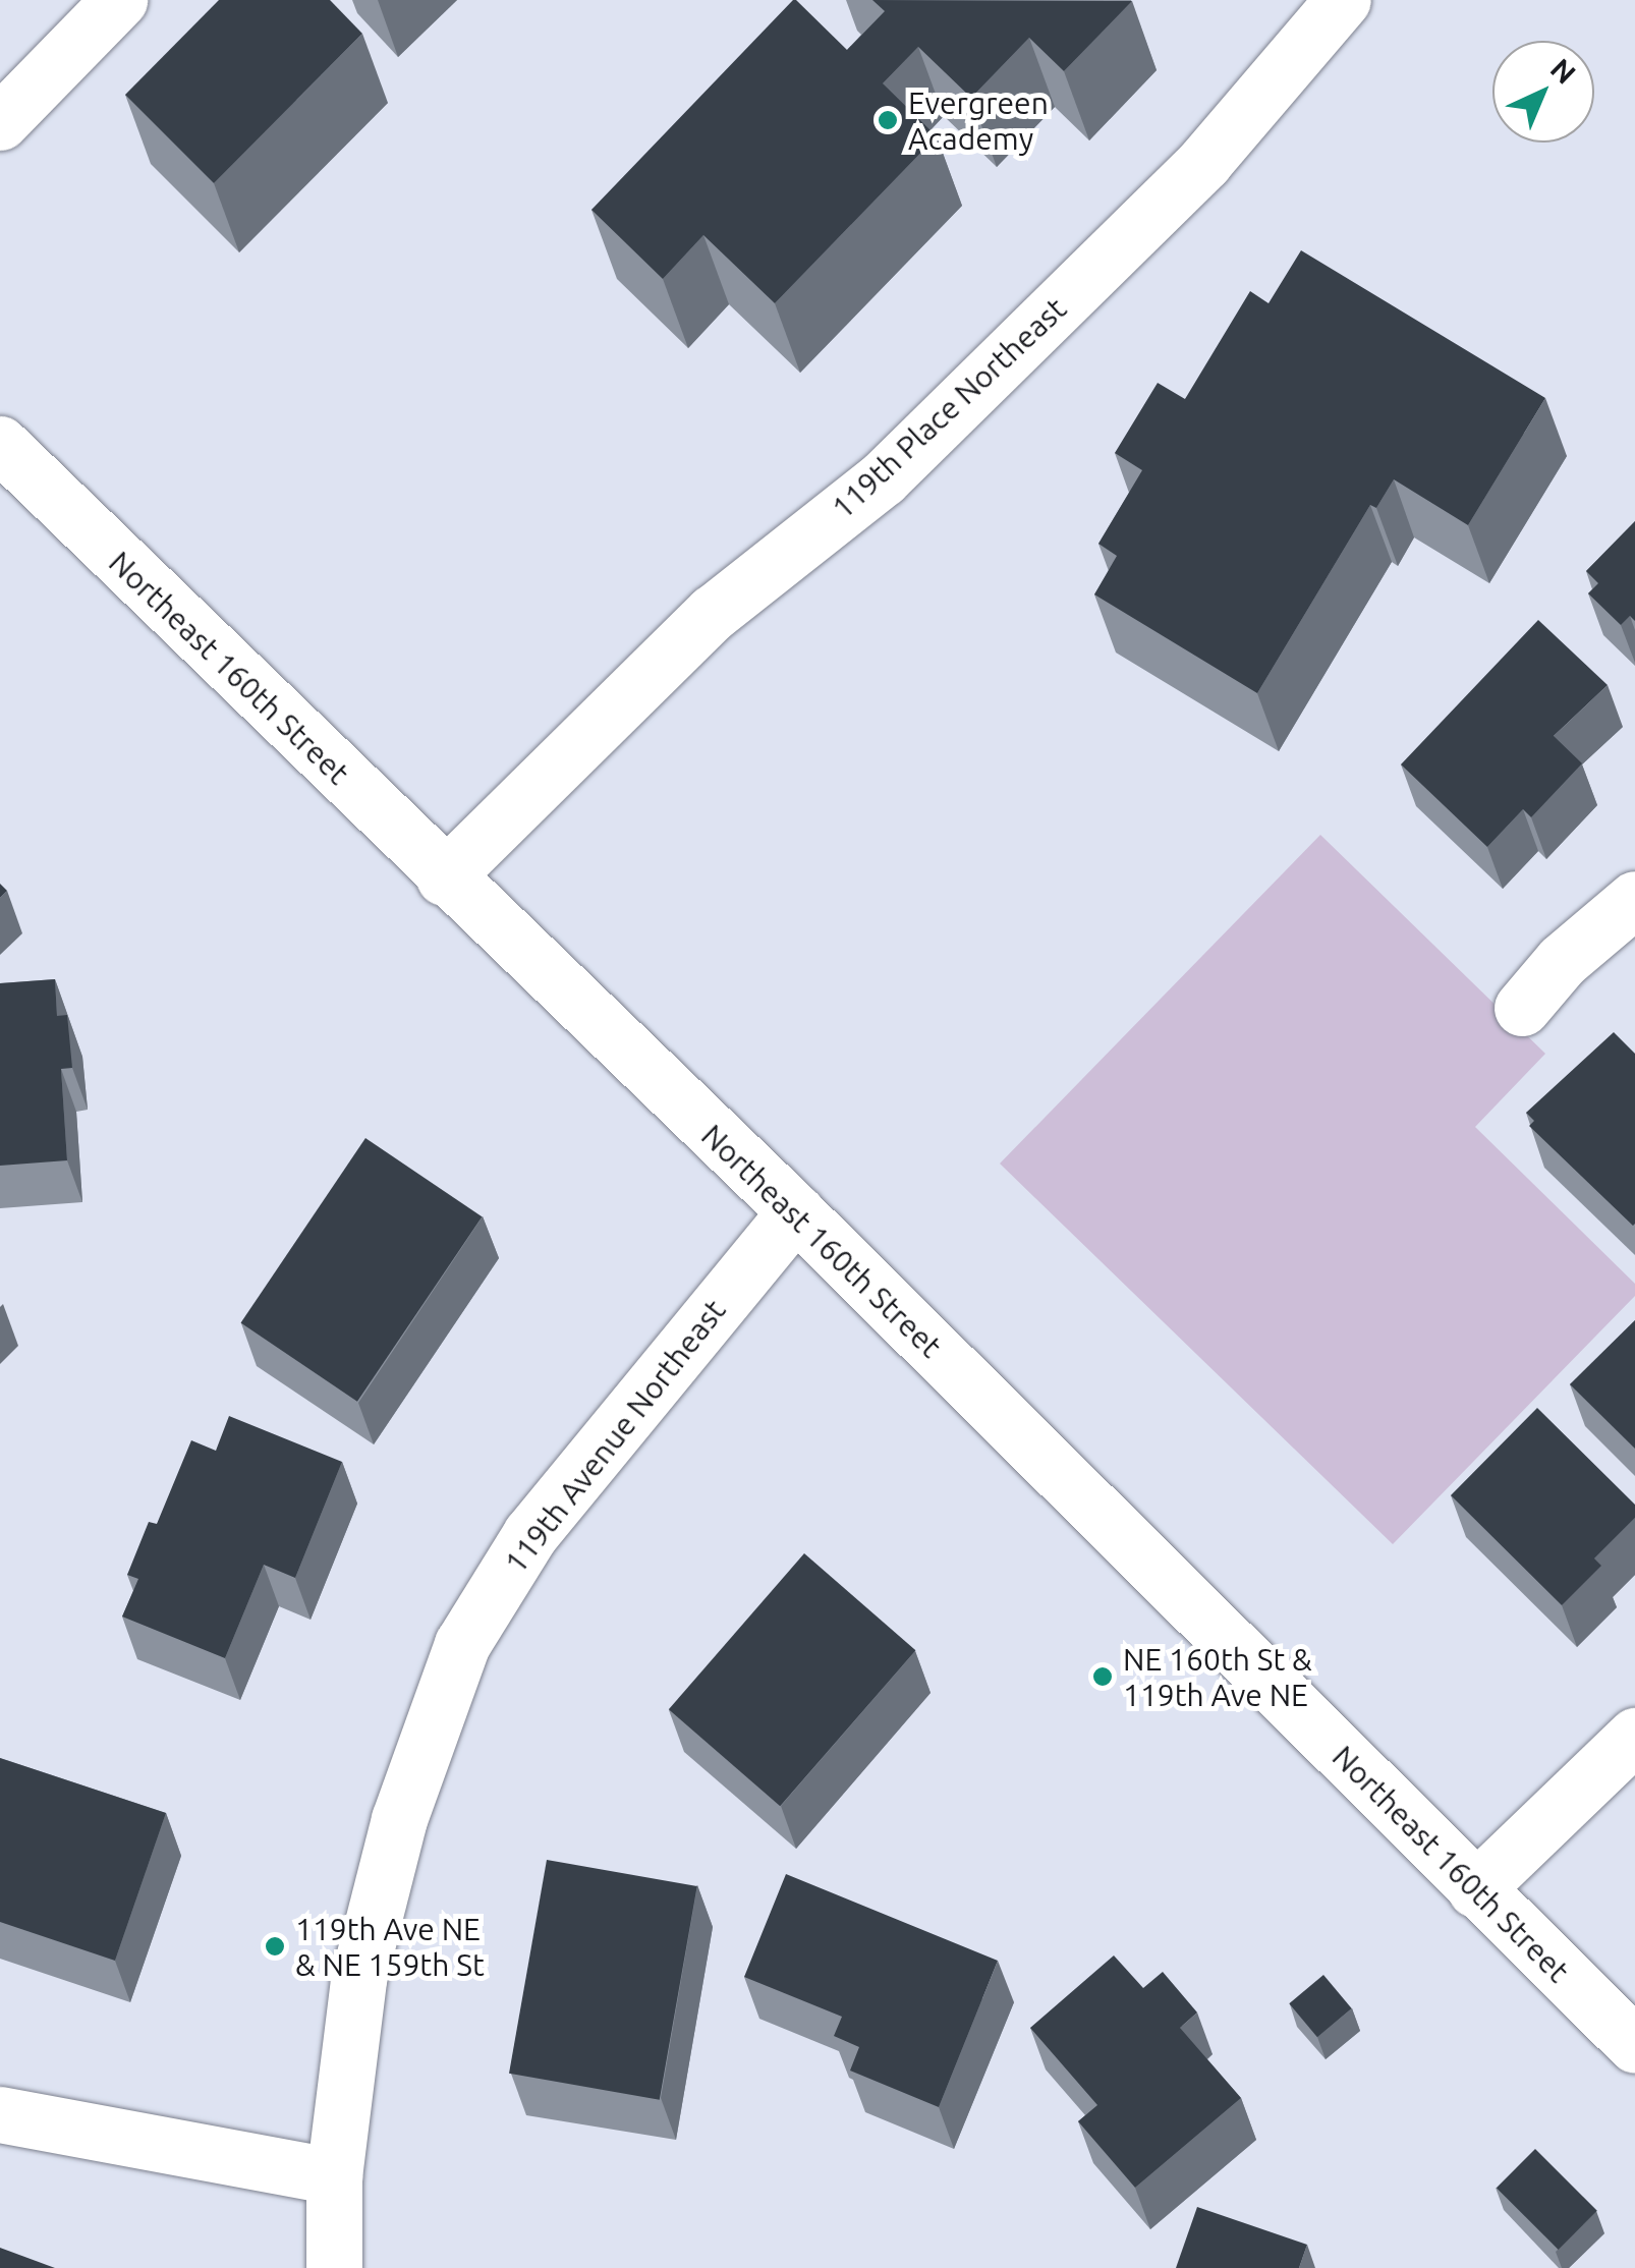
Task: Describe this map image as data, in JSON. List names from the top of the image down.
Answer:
{
  "streets": {
    "street": ["119th Place Northeast", "Northeast 160th Street", "119th Avenue Northeast"]
  },
  "crossings": [
    ["119th Place Northeast", "Northeast 160th Street"],
    ["Northeast 160th Street", "119th Avenue Northeast"]
  ],
  "places": ["Evergreen Academy", "NE 160th St & 119th Ave NE", "119th Ave NE & NE 159th St"],
  "north": "top right"
}
